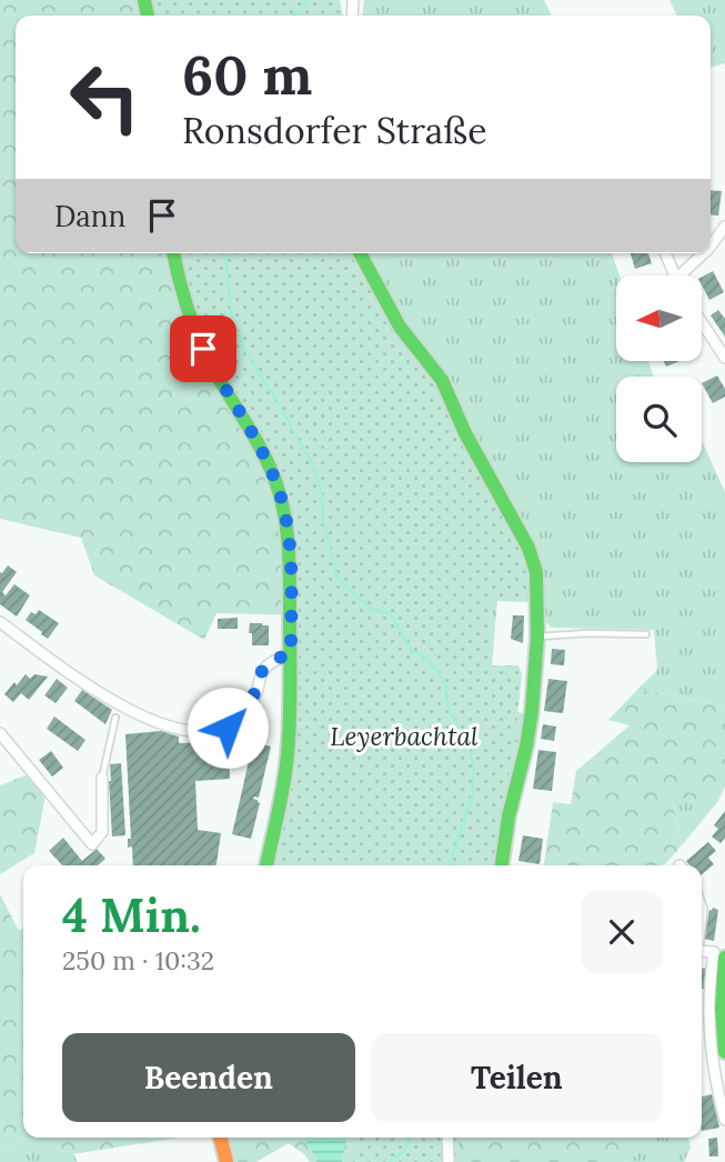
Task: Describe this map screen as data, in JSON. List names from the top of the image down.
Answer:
{
  "parks": ["Leyerbachtal"],
  "north": "left",
  "page": {
    "turn": ["60 m", "Ronsdorfer Straße"],
    "then": "Dann",
    "heading": ["4 Min.", "250 m · 10:32"],
    "buttons": ["Beenden", "Teilen"]
  }
}
